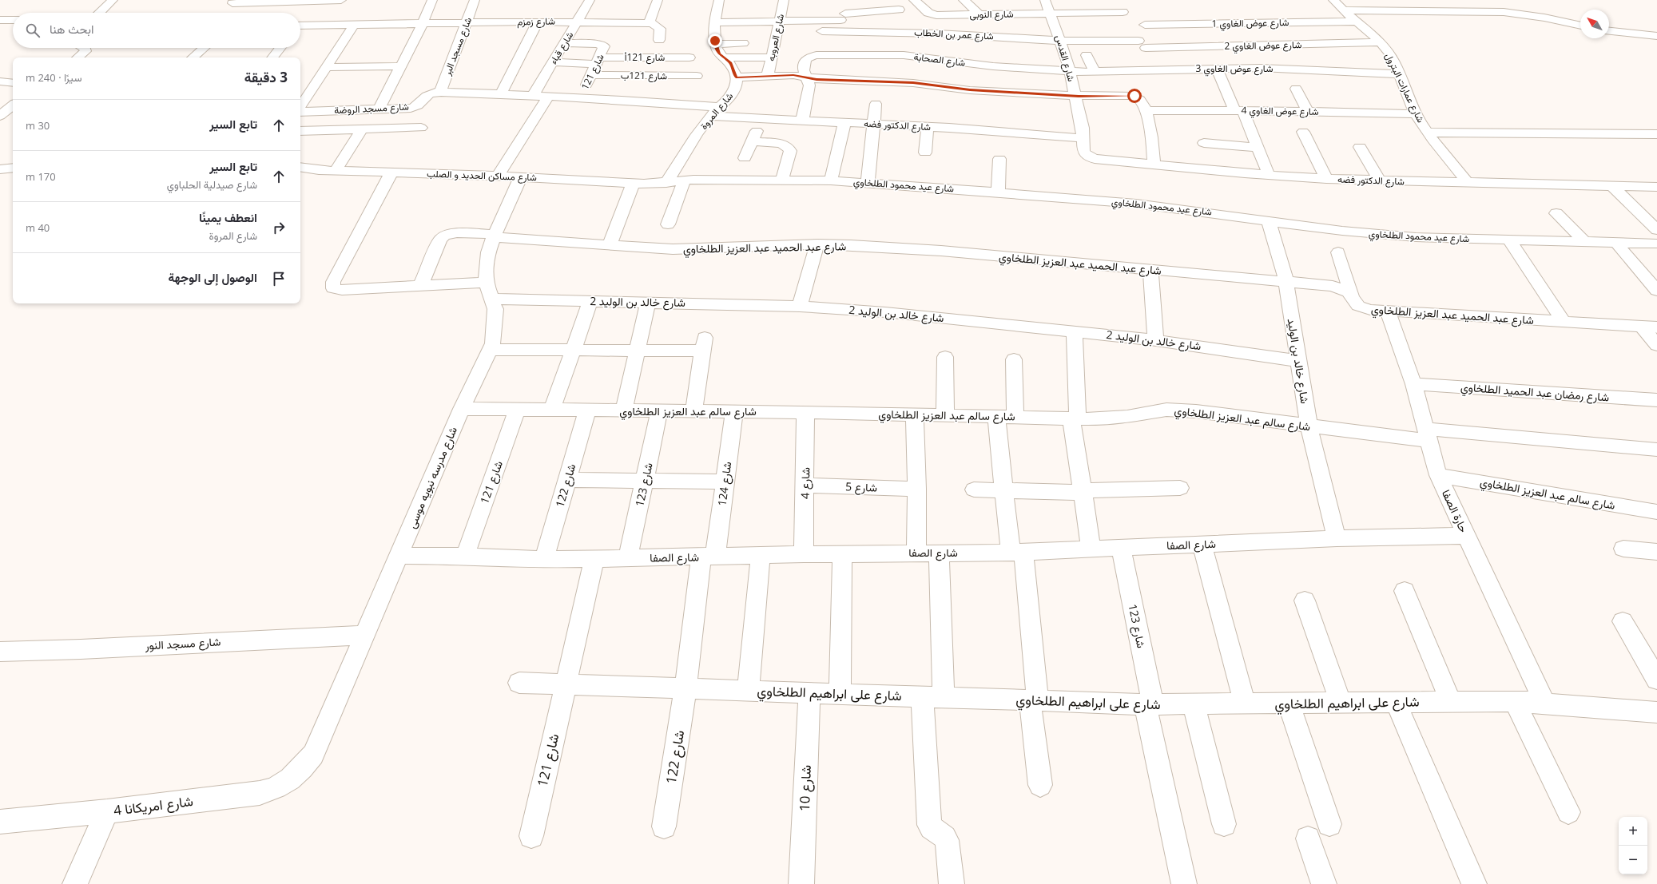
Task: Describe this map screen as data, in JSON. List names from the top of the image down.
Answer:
{
  "streets": {
    "street": [
      "شارع النوبى",
      "شارع زمزم",
      "شارع عوض الغاوي 1",
      "شارع عمر بن الخطاب",
      "شارع العروبه",
      "شارع عوض الغاوي 2",
      "شارع مسجد البر",
      "شارع قباء",
      "شارع 121أ",
      "شارع القدس",
      "شارع الصحابة",
      "شارع عوض الغاوي 3",
      "شارع 121",
      "شارع 121ب",
      "شارع عمارات البترول",
      "شارع مسجد الروضة",
      "شارع المروة",
      "شارع عوض الغاوي 4",
      "شارع الدكتور فضه",
      "شارع مساكن الحديد و الصلب",
      "شارع عيد محمود الطلخاوي",
      "شارع عبد الحميد عبد العزيز الطلخاوي",
      "شارع خالد بن الوليد 2",
      "شارع خالد بن الوليد",
      "شارع رمضان عبد الحميد الطلخاوي",
      "شارع سالم عبد العزيز الطلخاوي",
      "شارع مدرسه نبويه موسى",
      "شارع 4",
      "شارع 124",
      "شارع 123",
      "شارع 122",
      "شارع 5",
      "حارة الصفا",
      "شارع الصفا",
      "شارع مسجد النور",
      "شارع على ابراهيم الطلخاوي",
      "شارع 10",
      "شارع امريكانا 4"
    ]
  },
  "crossings": [
    ["شارع النوبى", "شارع القدس"],
    ["شارع زمزم", "شارع مسجد البر"],
    ["شارع زمزم", "شارع قباء"],
    ["شارع عوض الغاوي 1", "شارع عوض الغاوي 2"],
    ["شارع عوض الغاوي 1", "شارع عمارات البترول"],
    ["شارع عمر بن الخطاب", "شارع عوض الغاوي 2"],
    ["شارع عمر بن الخطاب", "شارع القدس"],
    ["شارع عوض الغاوي 2", "شارع عمارات البترول"],
    ["شارع مسجد البر", "شارع مسجد الروضة"],
    ["شارع قباء", "شارع 121أ"],
    ["شارع قباء", "شارع 121"],
    ["شارع 121أ", "شارع 121"],
    ["شارع القدس", "شارع الصحابة"],
    ["شارع القدس", "شارع عوض الغاوي 3"],
    ["شارع القدس", "شارع الدكتور فضه"],
    ["شارع الصحابة", "شارع عوض الغاوي 3"],
    ["شارع عوض الغاوي 3", "شارع عمارات البترول"],
    ["شارع 121", "شارع 121ب"],
    ["شارع 121", "شارع سالم عبد العزيز الطلخاوي"],
    ["شارع 121", "شارع الصفا"],
    ["شارع 121", "شارع على ابراهيم الطلخاوي"],
    ["شارع عمارات البترول", "شارع عوض الغاوي 4"],
    ["شارع عمارات البترول", "شارع الدكتور فضه"],
    ["شارع المروة", "شارع الدكتور فضه"],
    ["شارع المروة", "شارع مساكن الحديد و الصلب"],
    ["شارع المروة", "شارع عيد محمود الطلخاوي"],
    ["شارع مساكن الحديد و الصلب", "شارع عيد محمود الطلخاوي"],
    ["شارع مساكن الحديد و الصلب", "شارع خالد بن الوليد 2"],
    ["شارع مساكن الحديد و الصلب", "شارع مدرسه نبويه موسى"],
    ["شارع عيد محمود الطلخاوي", "شارع خالد بن الوليد"],
    ["شارع عبد الحميد عبد العزيز الطلخاوي", "شارع خالد بن الوليد 2"],
    ["شارع عبد الحميد عبد العزيز الطلخاوي", "شارع خالد بن الوليد"],
    ["شارع عبد الحميد عبد العزيز الطلخاوي", "شارع مدرسه نبويه موسى"],
    ["شارع عبد الحميد عبد العزيز الطلخاوي", "حارة الصفا"],
    ["شارع خالد بن الوليد 2", "شارع خالد بن الوليد"],
    ["شارع خالد بن الوليد 2", "شارع مدرسه نبويه موسى"],
    ["شارع خالد بن الوليد", "شارع سالم عبد العزيز الطلخاوي"],
    ["شارع خالد بن الوليد", "شارع الصفا"],
    ["شارع رمضان عبد الحميد الطلخاوي", "حارة الصفا"],
    ["شارع سالم عبد العزيز الطلخاوي", "شارع مدرسه نبويه موسى"],
    ["شارع سالم عبد العزيز الطلخاوي", "شارع 4"],
    ["شارع سالم عبد العزيز الطلخاوي", "شارع 124"],
    ["شارع سالم عبد العزيز الطلخاوي", "شارع 123"],
    ["شارع سالم عبد العزيز الطلخاوي", "شارع 122"],
    ["شارع سالم عبد العزيز الطلخاوي", "حارة الصفا"],
    ["شارع مدرسه نبويه موسى", "شارع الصفا"],
    ["شارع مدرسه نبويه موسى", "شارع مسجد النور"],
    ["شارع مدرسه نبويه موسى", "شارع امريكانا 4"],
    ["شارع 4", "شارع 5"],
    ["شارع 4", "شارع الصفا"],
    ["شارع 124", "شارع 122"],
    ["شارع 124", "شارع الصفا"],
    ["شارع 124", "شارع على ابراهيم الطلخاوي"],
    ["شارع 123", "شارع الصفا"],
    ["شارع 123", "شارع على ابراهيم الطلخاوي"],
    ["شارع 122", "شارع الصفا"],
    ["شارع 122", "شارع على ابراهيم الطلخاوي"],
    ["حارة الصفا", "شارع الصفا"],
    ["حارة الصفا", "شارع على ابراهيم الطلخاوي"],
    ["شارع على ابراهيم الطلخاوي", "شارع 10"]
  ],
  "north": "top left",
  "page": {
    "search": "ابحث هنا",
    "heading": ["3 دقيقة", "سيرًا · 240 m"],
    "list": [
      ["تابع السير", "30 m"],
      ["تابع السير", "شارع صيدلية الحلباوي", "170 m"],
      ["انعطف يمينًا", "شارع المروة", "40 m"],
      "الوصول إلى الوجهة"
    ],
    "map_buttons": ["+", "−"]
  }
}
